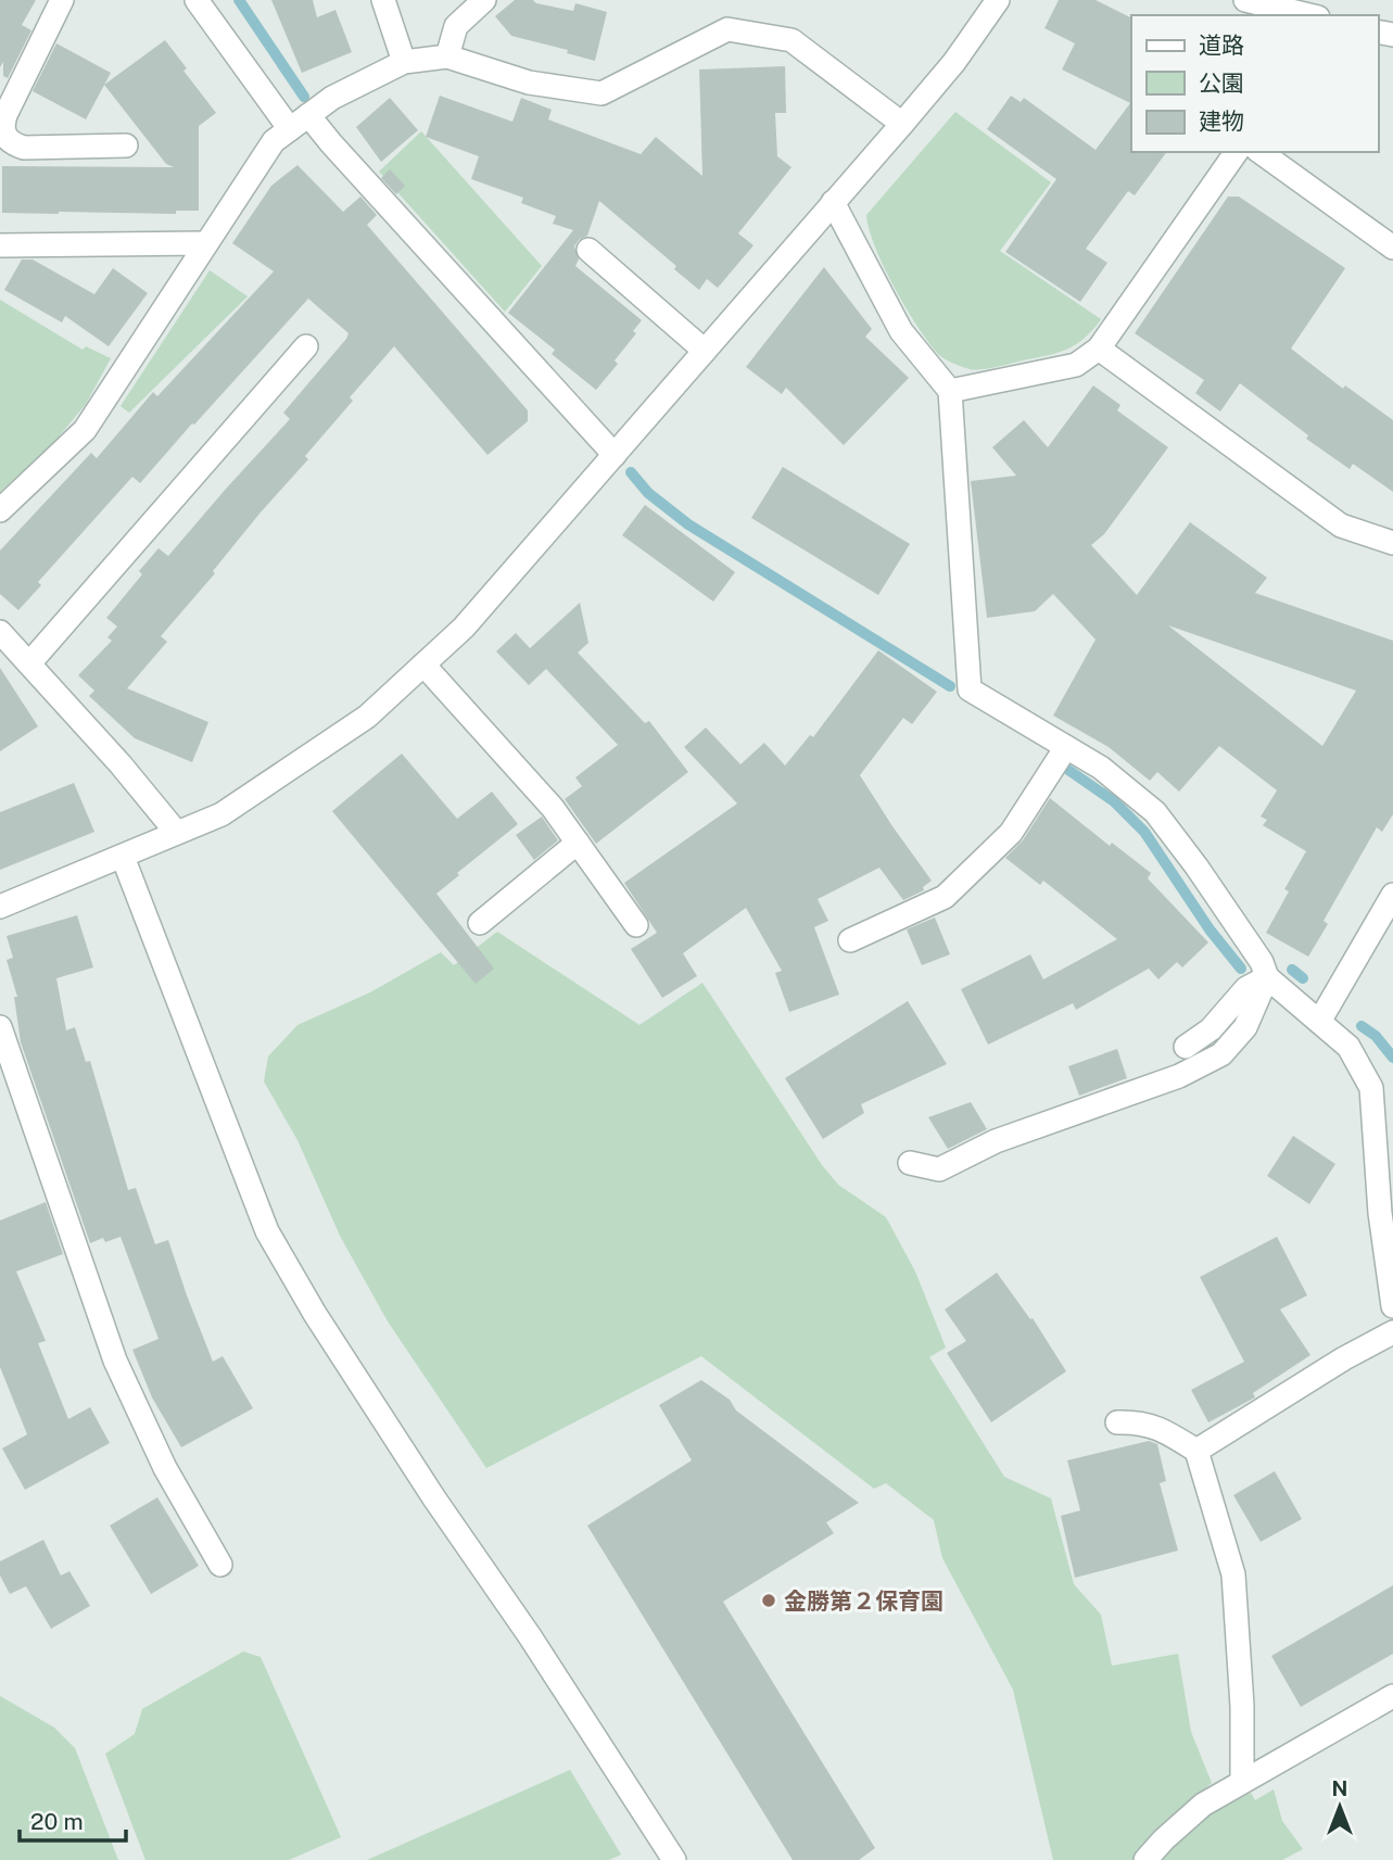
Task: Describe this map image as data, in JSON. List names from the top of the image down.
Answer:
{
  "places": ["金勝第２保育園"],
  "legend": ["道路", "公園", "建物"],
  "scale_bar": "20 m",
  "north": "top"
}
